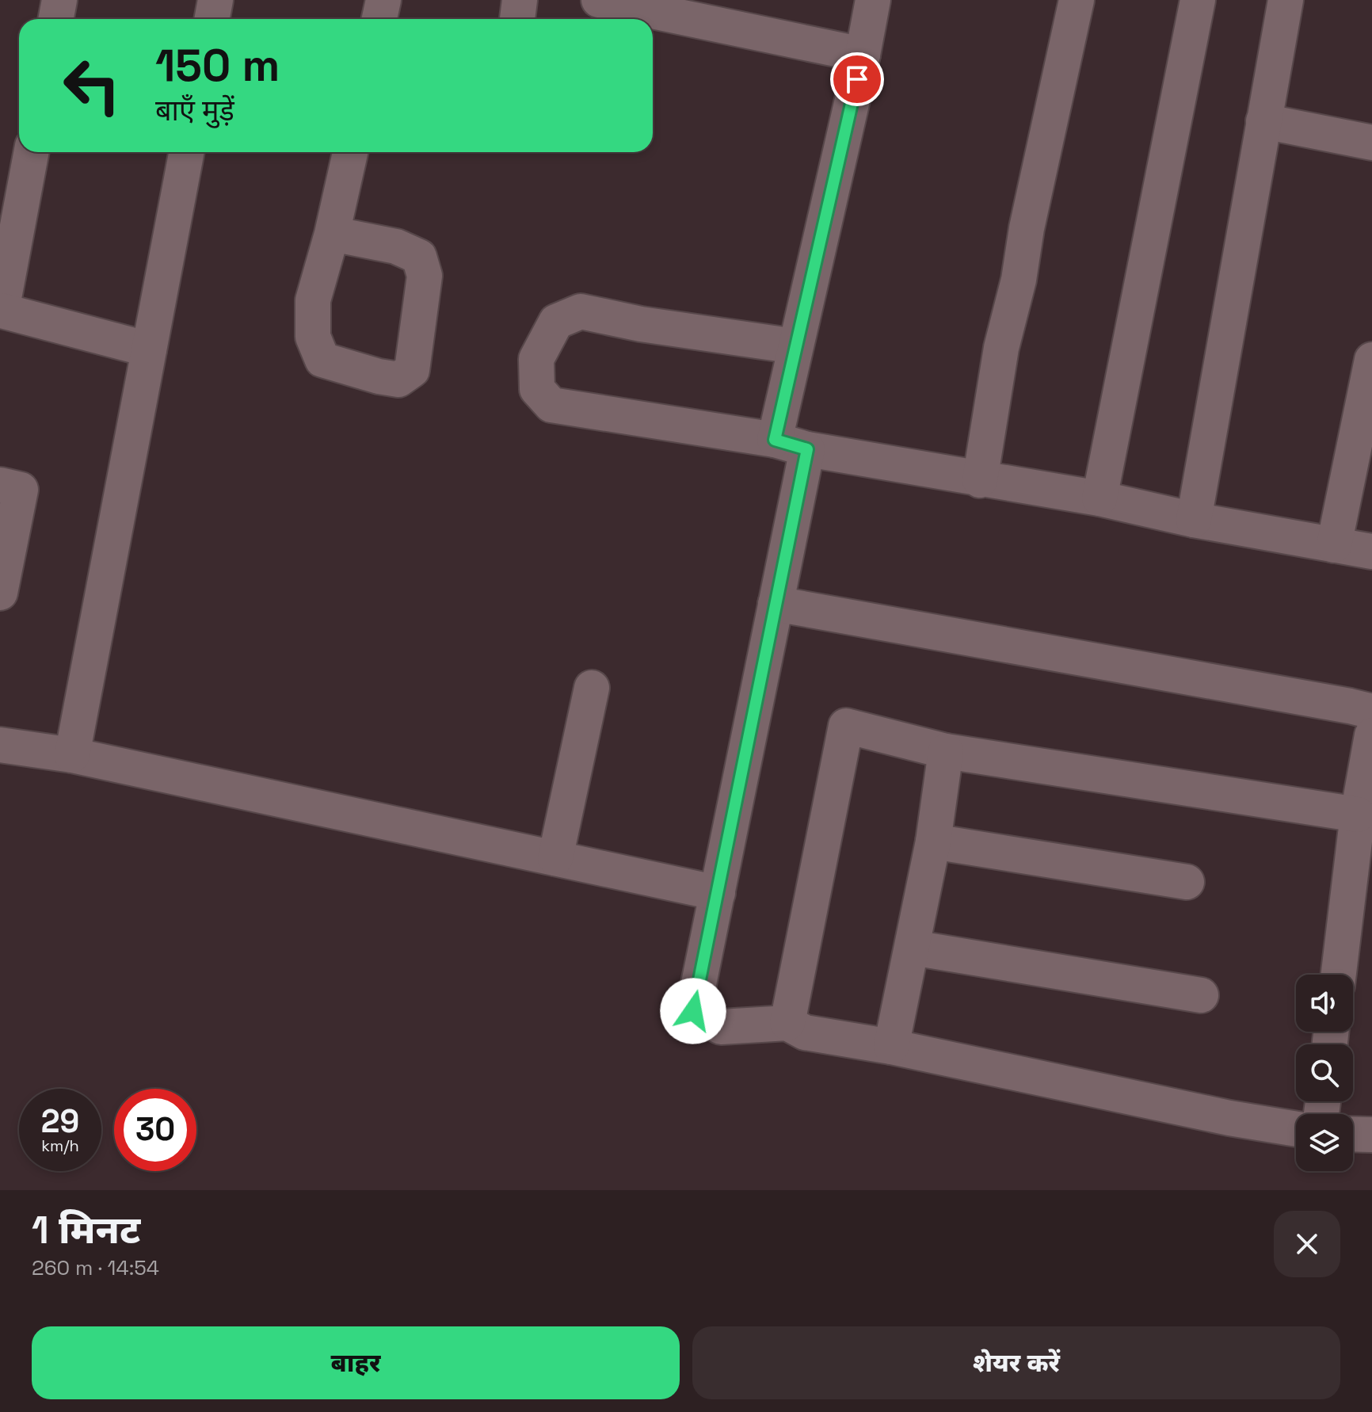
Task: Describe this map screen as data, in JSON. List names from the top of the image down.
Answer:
{
  "page": {
    "turn": ["150 m", "बाएँ मुड़ें"],
    "speed": "29 km/h",
    "limit": "30",
    "heading": ["1 मिनट", "260 m · 14:54"],
    "buttons": ["बाहर", "शेयर करें"]
  }
}
